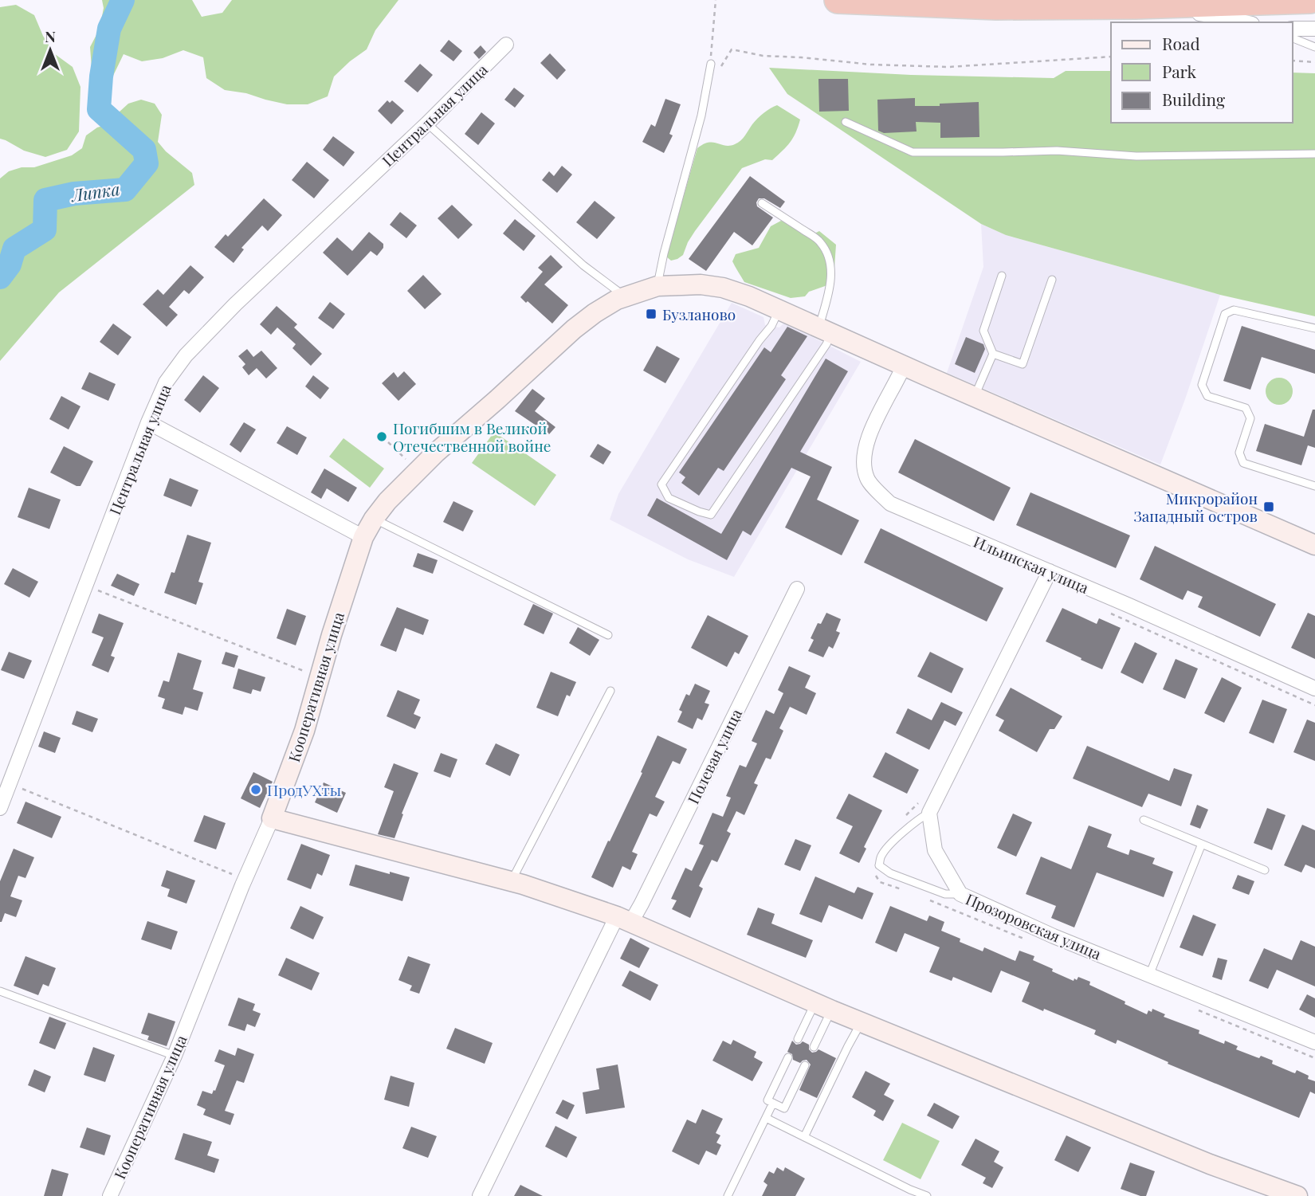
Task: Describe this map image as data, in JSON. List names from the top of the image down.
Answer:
{
  "streets": {
    "street": [
      "Центральная улица",
      "Ильинская улица",
      "Кооперативная улица",
      "Полевая улица",
      "Прозоровская улица"
    ]
  },
  "crossings": [
    ["Ильинская улица", "Кооперативная улица"]
  ],
  "water": ["Липка"],
  "places": {
    "transit": ["Бузланово", "Микрорайон Западный остров"],
    "other": ["Погибшим в Великой Отечественной войне", "ПродУХты"]
  },
  "legend": ["Road", "Park", "Building"],
  "north": "top"
}
